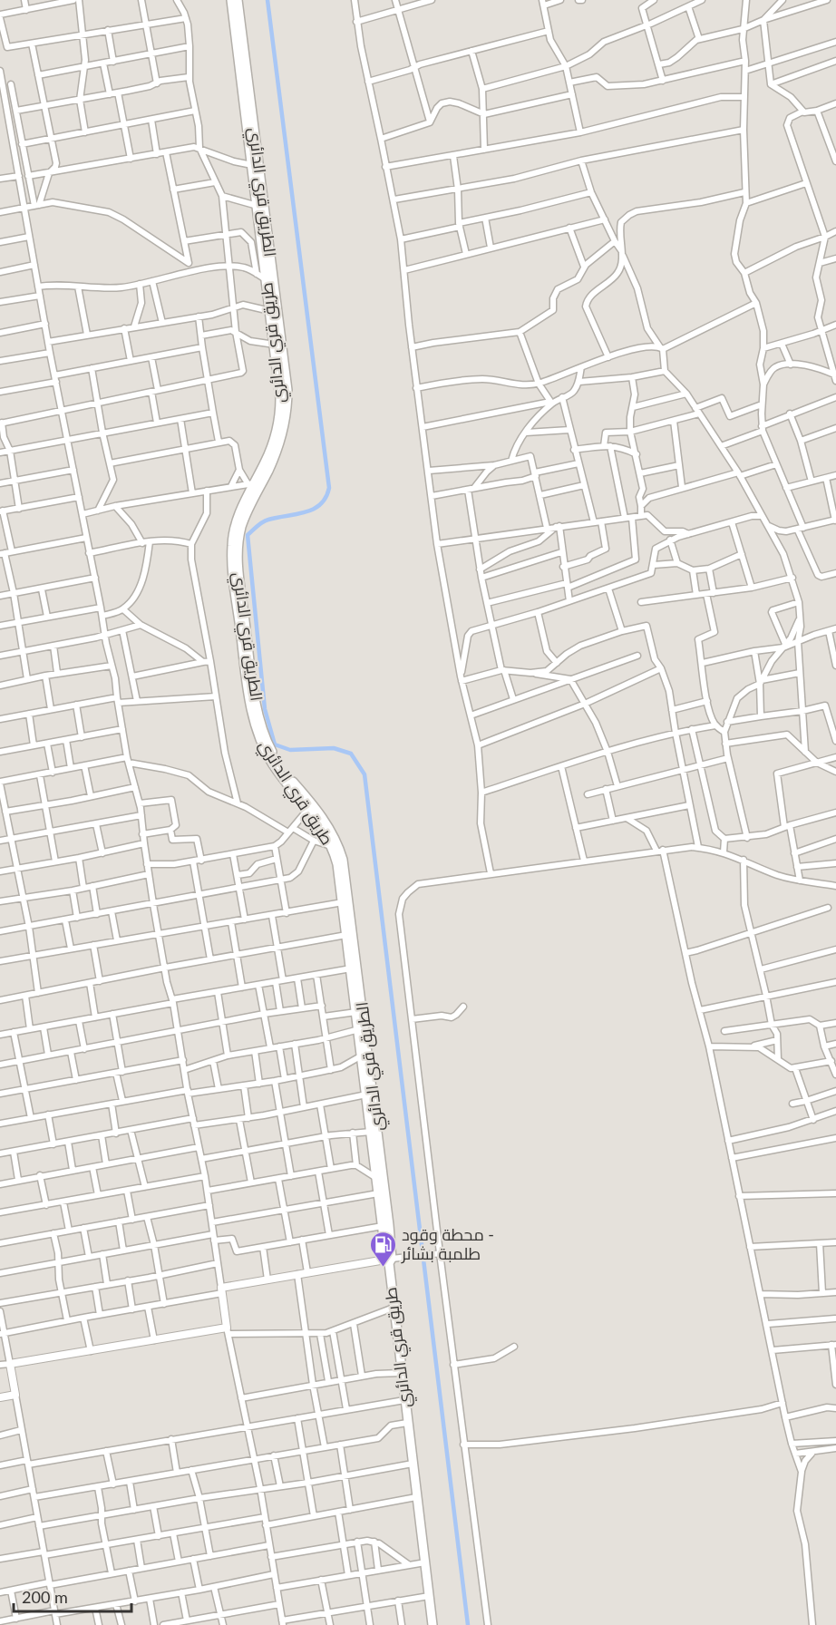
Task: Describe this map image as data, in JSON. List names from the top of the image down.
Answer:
{
  "streets": {
    "highway": ["الطريق قري الدائري", "طريق قري الدائري"]
  },
  "crossings": [
    ["الطريق قري الدائري", "طريق قري الدائري"]
  ],
  "places": {
    "fuel station": ["محطة وقود - طلمبة بشائر"]
  },
  "scale_bar": "200 m"
}
